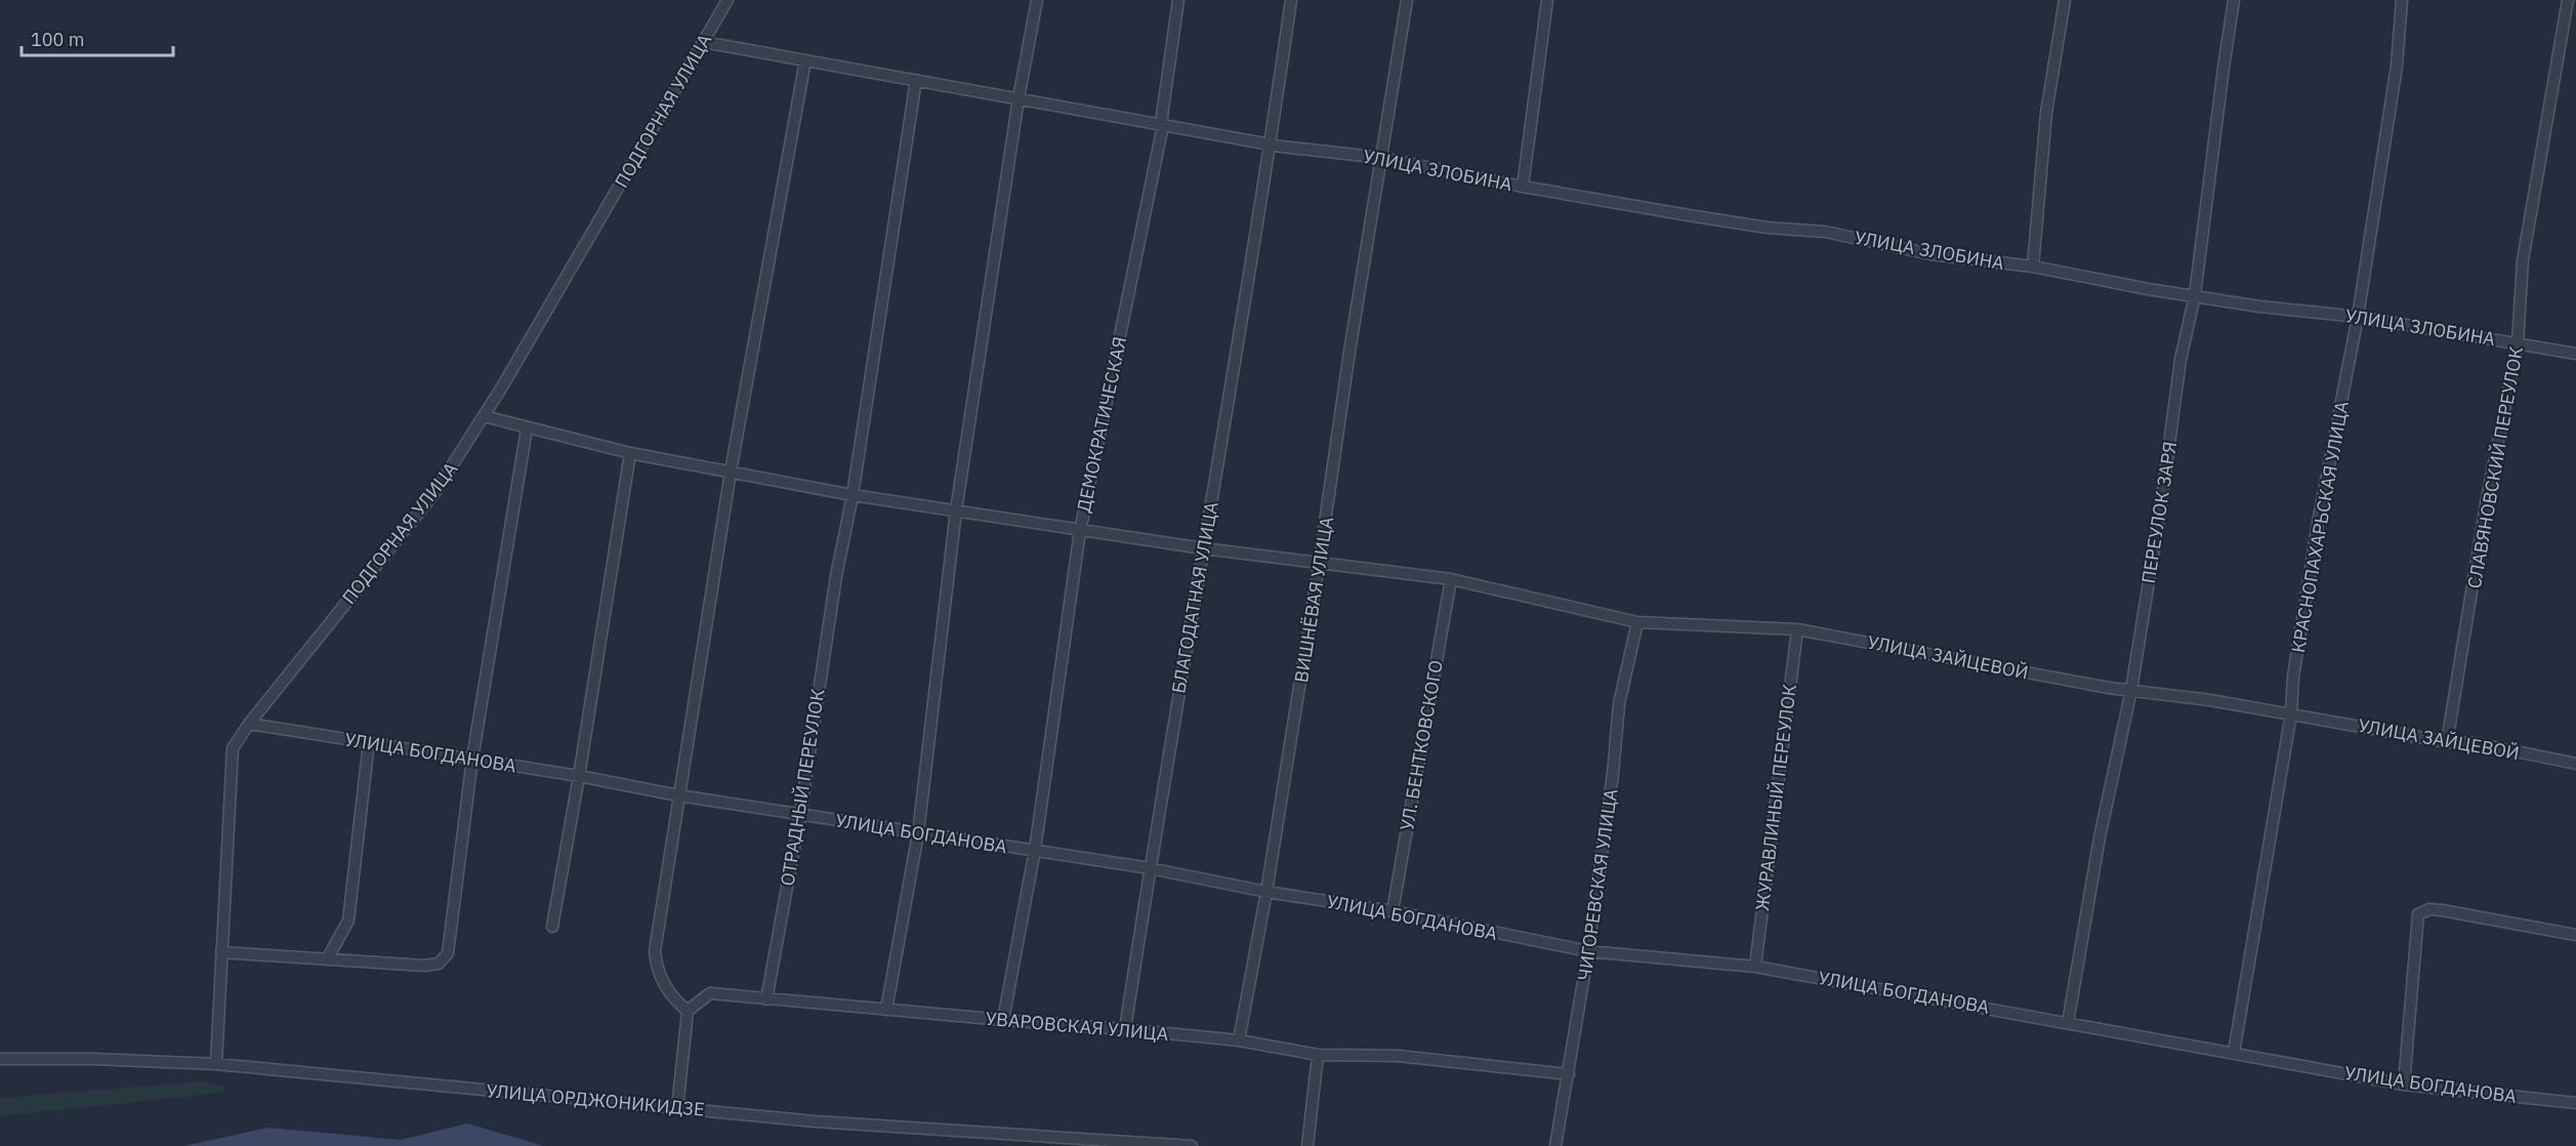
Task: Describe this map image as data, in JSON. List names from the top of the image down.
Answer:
{
  "streets": {
    "street": [
      "ПОДГОРНАЯ УЛИЦА",
      "УЛИЦА ЗЛОБИНА",
      "ДЕМОКРАТИЧЕСКАЯ",
      "СЛАВЯНОВСКИЙ ПЕРЕУЛОК",
      "ПЕРЕУЛОК ЗАРЯ",
      "КРАСНОПАХАРЬСКАЯ УЛИЦА",
      "БЛАГОДАТНАЯ УЛИЦА",
      "ВИШНЁВАЯ УЛИЦА",
      "УЛИЦА ЗАЙЦЕВОЙ",
      "УЛ. БЕНТКОВСКОГО",
      "УЛИЦА БОГДАНОВА",
      "ОТРАДНЫЙ ПЕРЕУЛОК",
      "ЖУРАВЛИНЫЙ ПЕРЕУЛОК",
      "ЧИГОРЕВСКАЯ УЛИЦА",
      "УВАРОВСКАЯ УЛИЦА",
      "УЛИЦА ОРДЖОНИКИДЗЕ"
    ]
  },
  "crossings": [
    ["ПОДГОРНАЯ УЛИЦА", "УЛИЦА ЗЛОБИНА"],
    ["ПОДГОРНАЯ УЛИЦА", "УЛИЦА ЗАЙЦЕВОЙ"],
    ["ПОДГОРНАЯ УЛИЦА", "УЛИЦА БОГДАНОВА"],
    ["ПОДГОРНАЯ УЛИЦА", "УЛИЦА ОРДЖОНИКИДЗЕ"],
    ["УЛИЦА ЗЛОБИНА", "ДЕМОКРАТИЧЕСКАЯ"],
    ["УЛИЦА ЗЛОБИНА", "СЛАВЯНОВСКИЙ ПЕРЕУЛОК"],
    ["УЛИЦА ЗЛОБИНА", "ПЕРЕУЛОК ЗАРЯ"],
    ["УЛИЦА ЗЛОБИНА", "КРАСНОПАХАРЬСКАЯ УЛИЦА"],
    ["УЛИЦА ЗЛОБИНА", "БЛАГОДАТНАЯ УЛИЦА"],
    ["УЛИЦА ЗЛОБИНА", "ВИШНЁВАЯ УЛИЦА"],
    ["УЛИЦА ЗЛОБИНА", "ОТРАДНЫЙ ПЕРЕУЛОК"],
    ["ДЕМОКРАТИЧЕСКАЯ", "УЛИЦА ЗАЙЦЕВОЙ"],
    ["ДЕМОКРАТИЧЕСКАЯ", "УЛИЦА БОГДАНОВА"],
    ["ДЕМОКРАТИЧЕСКАЯ", "УВАРОВСКАЯ УЛИЦА"],
    ["СЛАВЯНОВСКИЙ ПЕРЕУЛОК", "УЛИЦА ЗАЙЦЕВОЙ"],
    ["ПЕРЕУЛОК ЗАРЯ", "УЛИЦА ЗАЙЦЕВОЙ"],
    ["ПЕРЕУЛОК ЗАРЯ", "УЛИЦА БОГДАНОВА"],
    ["КРАСНОПАХАРЬСКАЯ УЛИЦА", "УЛИЦА ЗАЙЦЕВОЙ"],
    ["КРАСНОПАХАРЬСКАЯ УЛИЦА", "УЛИЦА БОГДАНОВА"],
    ["БЛАГОДАТНАЯ УЛИЦА", "УЛИЦА ЗАЙЦЕВОЙ"],
    ["БЛАГОДАТНАЯ УЛИЦА", "УЛИЦА БОГДАНОВА"],
    ["БЛАГОДАТНАЯ УЛИЦА", "УВАРОВСКАЯ УЛИЦА"],
    ["ВИШНЁВАЯ УЛИЦА", "УЛИЦА ЗАЙЦЕВОЙ"],
    ["ВИШНЁВАЯ УЛИЦА", "УЛИЦА БОГДАНОВА"],
    ["ВИШНЁВАЯ УЛИЦА", "УВАРОВСКАЯ УЛИЦА"],
    ["УЛИЦА ЗАЙЦЕВОЙ", "УЛ. БЕНТКОВСКОГО"],
    ["УЛИЦА ЗАЙЦЕВОЙ", "ОТРАДНЫЙ ПЕРЕУЛОК"],
    ["УЛИЦА ЗАЙЦЕВОЙ", "ЖУРАВЛИНЫЙ ПЕРЕУЛОК"],
    ["УЛИЦА ЗАЙЦЕВОЙ", "ЧИГОРЕВСКАЯ УЛИЦА"],
    ["УЛ. БЕНТКОВСКОГО", "УЛИЦА БОГДАНОВА"],
    ["УЛИЦА БОГДАНОВА", "ОТРАДНЫЙ ПЕРЕУЛОК"],
    ["УЛИЦА БОГДАНОВА", "ЖУРАВЛИНЫЙ ПЕРЕУЛОК"],
    ["УЛИЦА БОГДАНОВА", "ЧИГОРЕВСКАЯ УЛИЦА"],
    ["ОТРАДНЫЙ ПЕРЕУЛОК", "УВАРОВСКАЯ УЛИЦА"],
    ["ЧИГОРЕВСКАЯ УЛИЦА", "УВАРОВСКАЯ УЛИЦА"]
  ],
  "scale_bar": "100 m"
}
